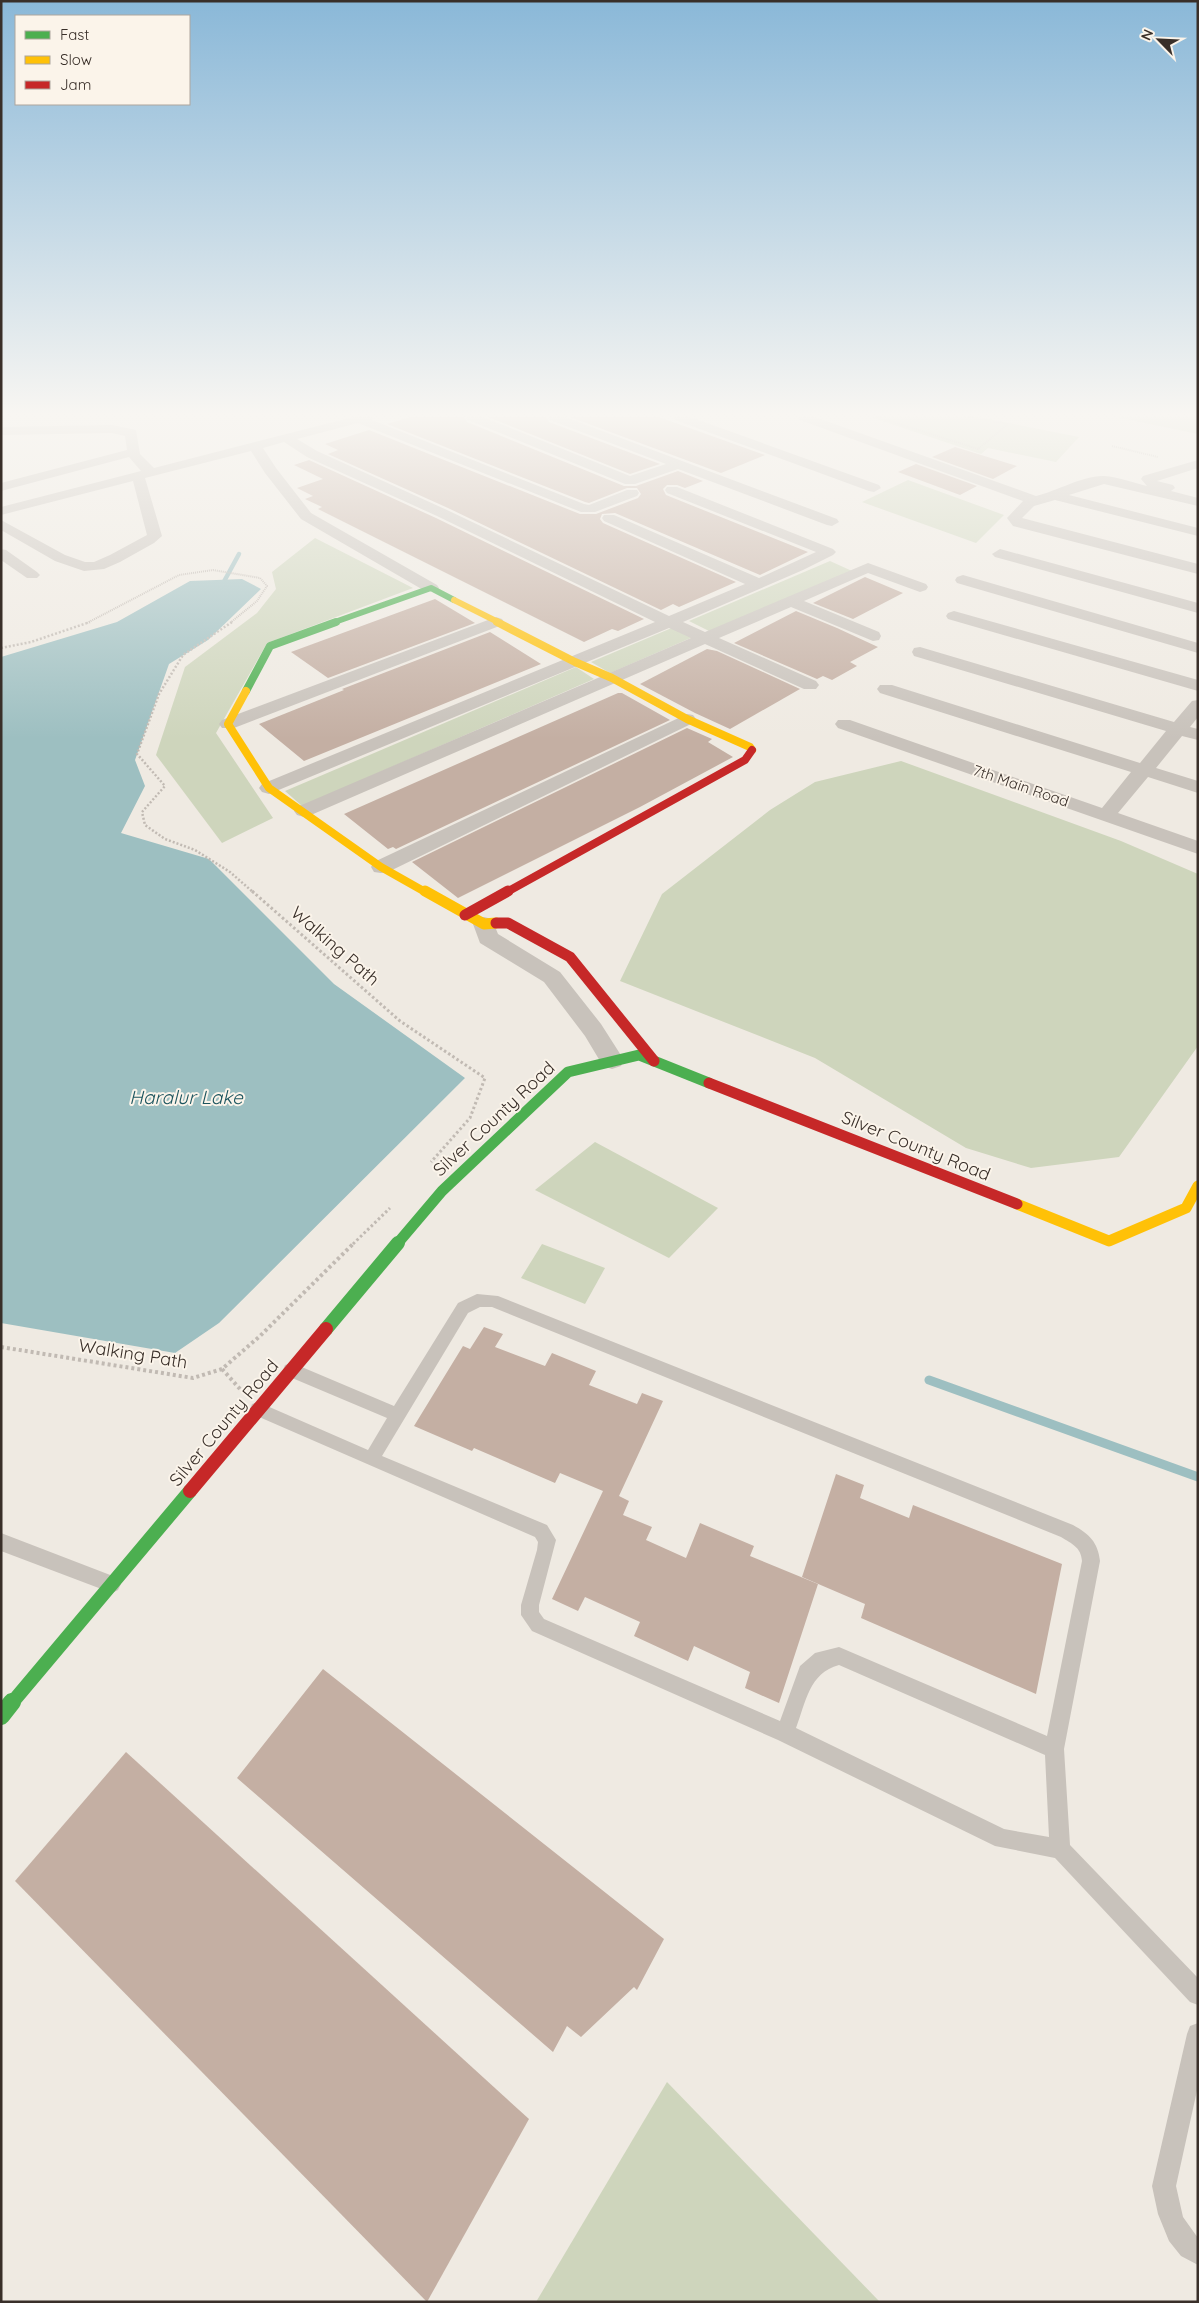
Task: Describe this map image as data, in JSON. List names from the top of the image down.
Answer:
{
  "streets": {
    "street": ["7th Main Road", "Silver County Road"],
    "path": ["Walking Path"]
  },
  "water": ["Haralur Lake"],
  "legend": ["Fast", "Slow", "Jam"],
  "north": "top left"
}
